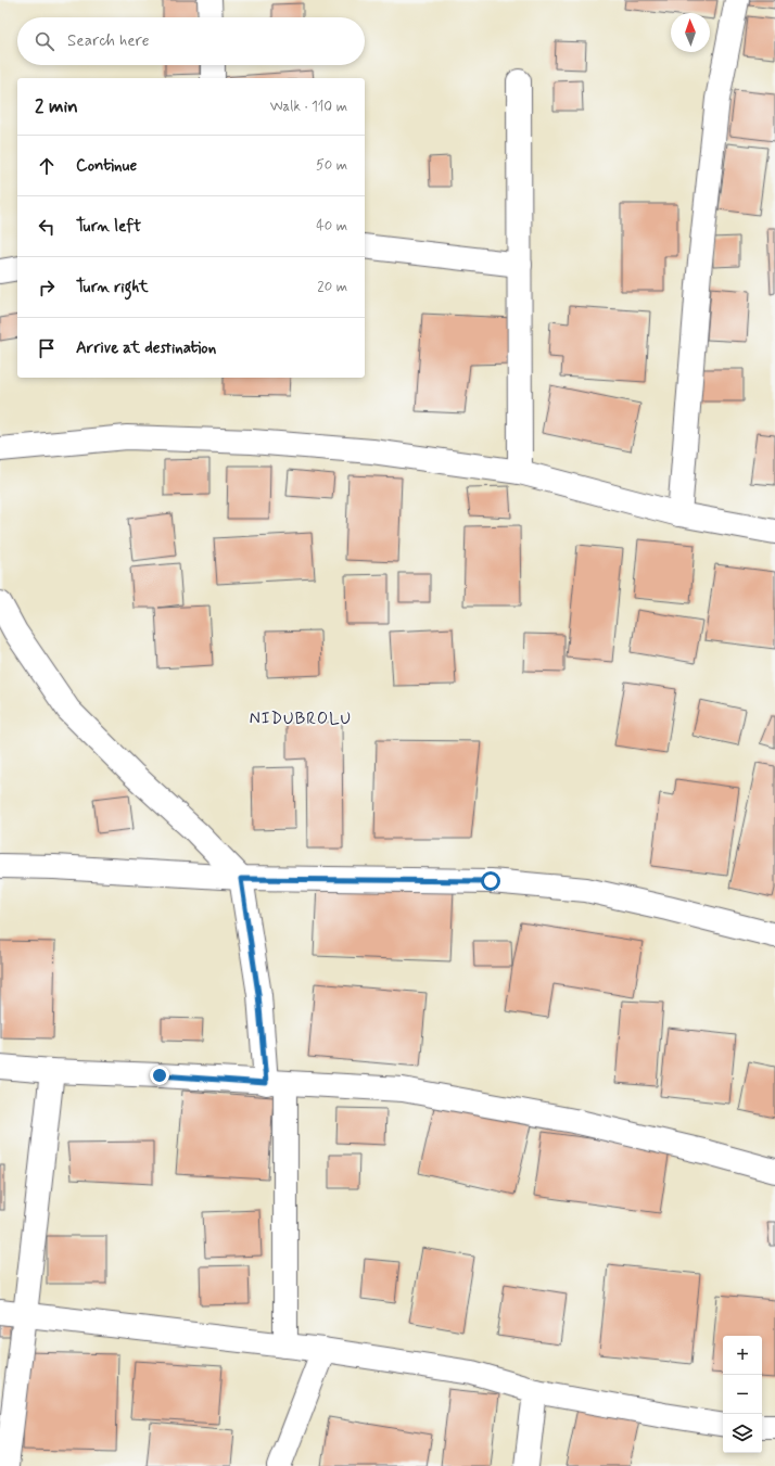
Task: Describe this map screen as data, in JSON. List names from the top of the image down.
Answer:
{
  "districts": ["NIDUBROLU"],
  "north": "top",
  "page": {
    "search": "Search here",
    "heading": ["2 min", "Walk · 110 m"],
    "list": [
      ["Continue", "50 m"],
      ["Turn left", "40 m"],
      ["Turn right", "20 m"],
      "Arrive at destination"
    ],
    "map_buttons": ["+", "−"]
  }
}
